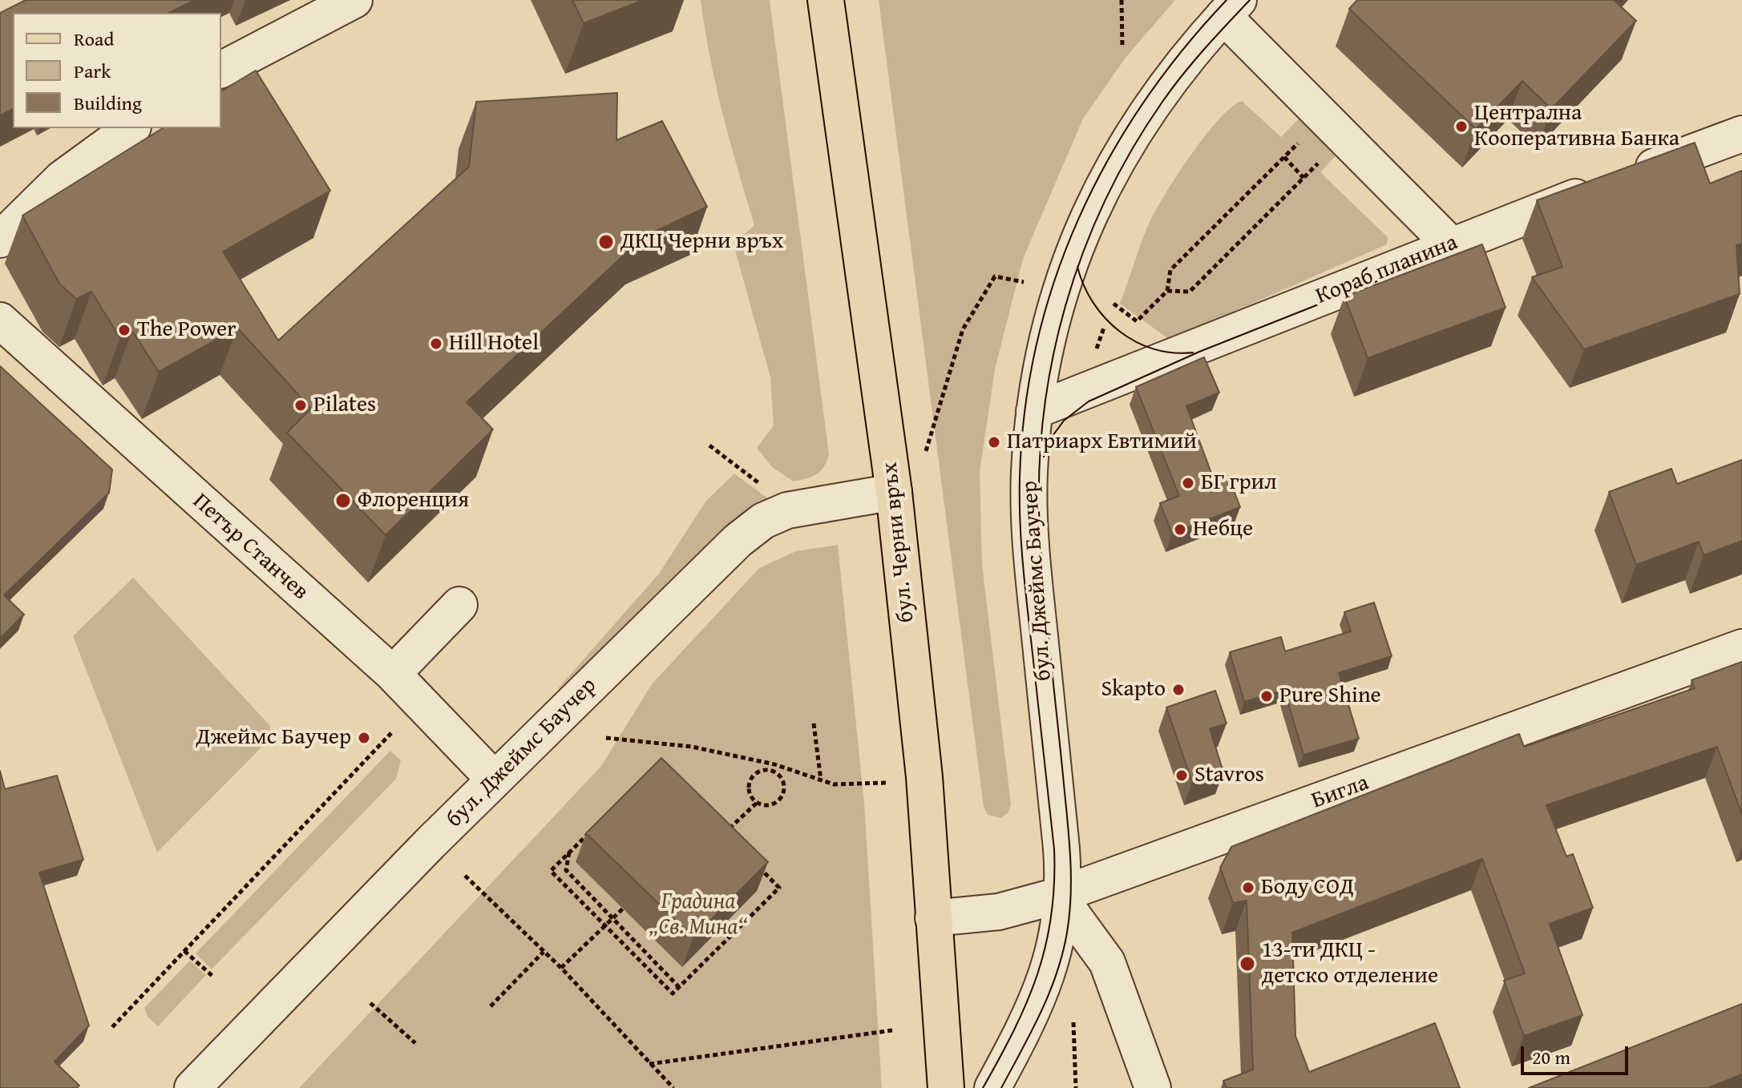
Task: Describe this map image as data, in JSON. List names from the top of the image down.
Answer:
{
  "streets": {
    "main road": ["бул. Черни връх"],
    "street": [
      "Кораб планина",
      "Петър Станчев",
      "бул. Джеймс Баучер",
      "Бигла"
    ]
  },
  "crossings": [
    ["Кораб планина", "бул. Джеймс Баучер"],
    ["бул. Черни връх", "бул. Джеймс Баучер"],
    ["бул. Черни връх", "Бигла"],
    ["Петър Станчев", "бул. Джеймс Баучер"],
    ["бул. Джеймс Баучер", "Бигла"]
  ],
  "parks": ["Градина „Св. Мина“"],
  "places": [
    "Централна Кооперативна Банка",
    "ДКЦ Черни връх",
    "The Power",
    "Hill Hotel",
    "Pilates",
    "Патриарх Евтимий",
    "БГ грил",
    "Флоренция",
    "Небце",
    "Skapto",
    "Pure Shine",
    "Джеймс Баучер",
    "Stavros",
    "Боду СОД",
    "13-ти ДКЦ - детско отделение"
  ],
  "legend": ["Road", "Park", "Building"],
  "scale_bar": "20 m"
}
